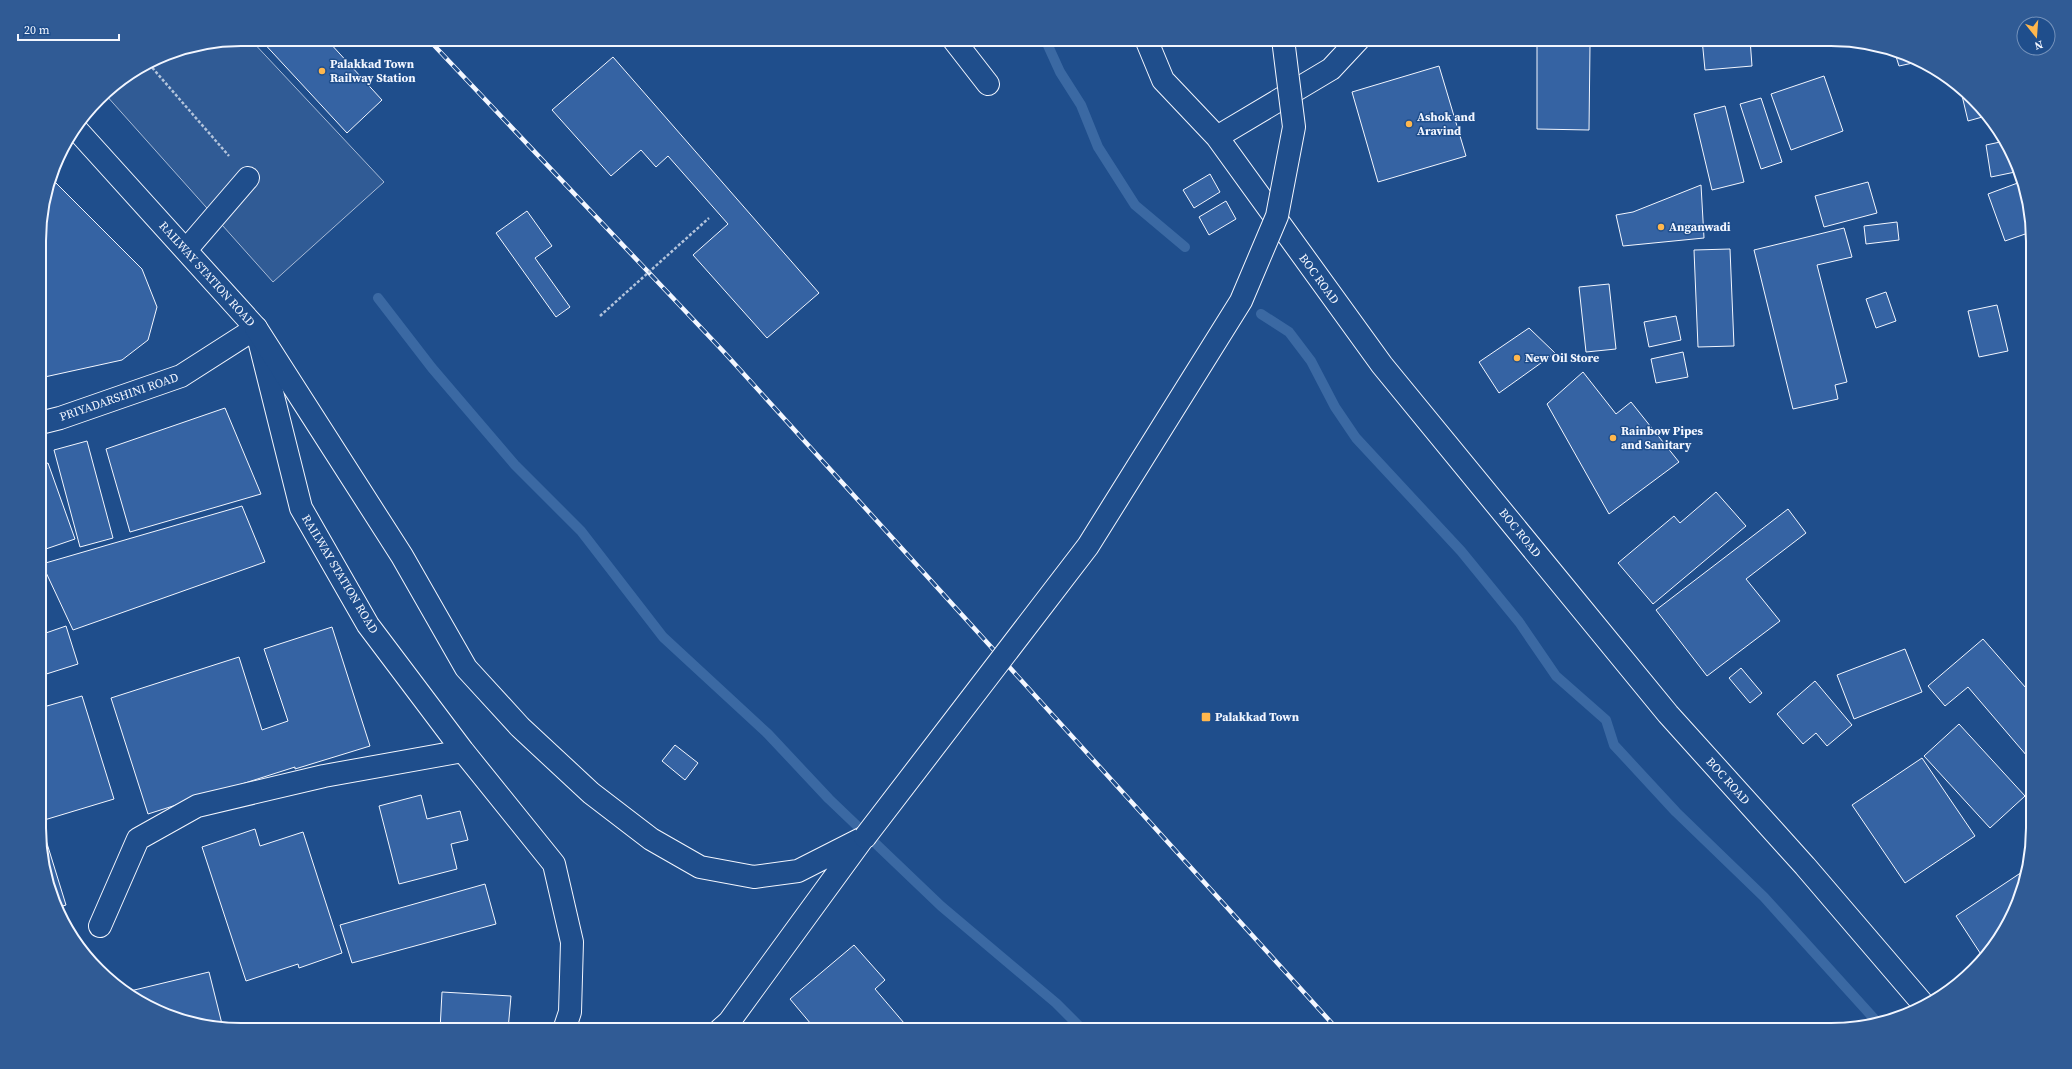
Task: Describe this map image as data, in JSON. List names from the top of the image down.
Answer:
{
  "streets": {
    "street": ["RAILWAY STATION ROAD", "BOC ROAD", "PRIYADARSHINI ROAD"]
  },
  "crossings": [
    ["RAILWAY STATION ROAD", "PRIYADARSHINI ROAD"]
  ],
  "places": {
    "other": [
      "Palakkad Town Railway Station",
      "Ashok and Aravind",
      "Anganwadi",
      "New Oil Store",
      "Rainbow Pipes and Sanitary"
    ],
    "transit": ["Palakkad Town"]
  },
  "scale_bar": "20 m",
  "north": "bottom"
}
